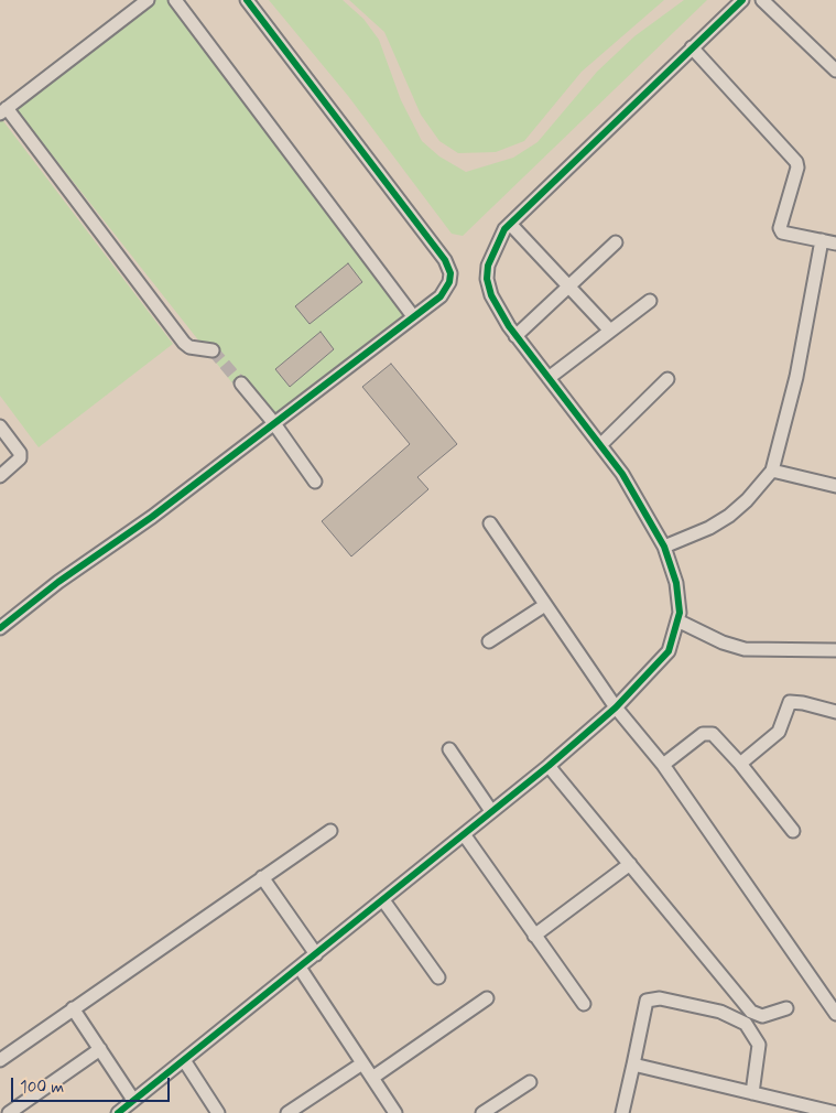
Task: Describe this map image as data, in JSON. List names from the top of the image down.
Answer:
{
  "scale_bar": "100 m"
}
